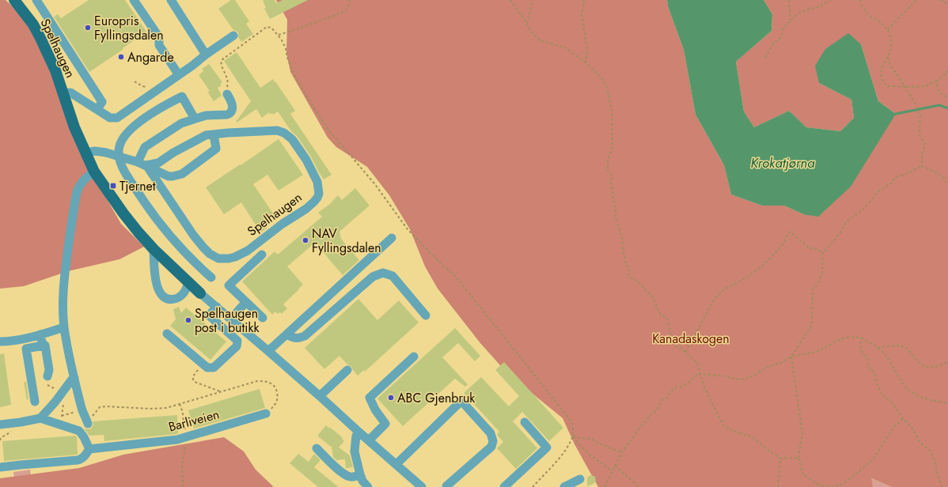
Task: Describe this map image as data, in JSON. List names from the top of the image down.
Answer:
{
  "streets": {
    "main road": ["Spelhaugen"],
    "street": ["Barliveien"]
  },
  "water": ["Krokatjørna"],
  "parks": ["Kanadaskogen"],
  "places": {
    "other": [
      "Europris Fyllingsdalen",
      "Angarde",
      "NAV Fyllingsdalen",
      "Spelhaugen post i butikk",
      "ABC Gjenbruk"
    ],
    "transit": ["Tjernet"]
  }
}
